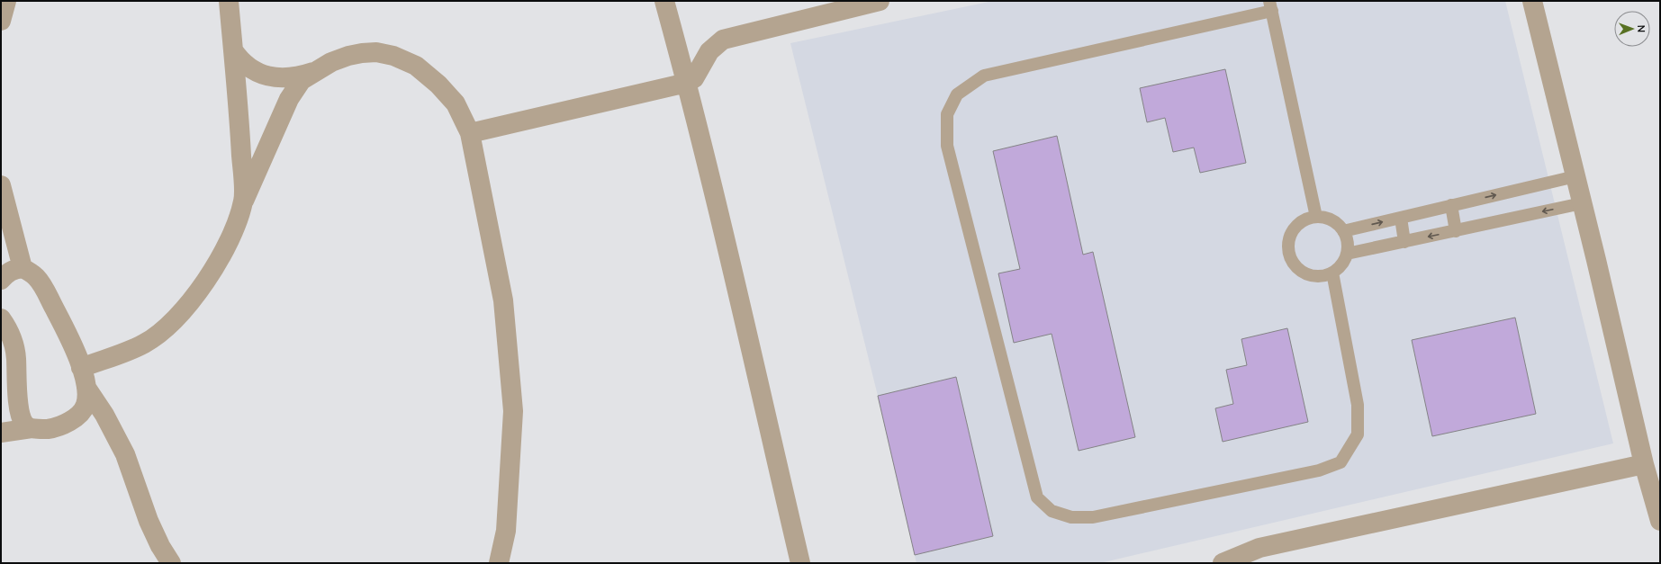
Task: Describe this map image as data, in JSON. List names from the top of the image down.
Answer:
{
  "north": "right"
}
